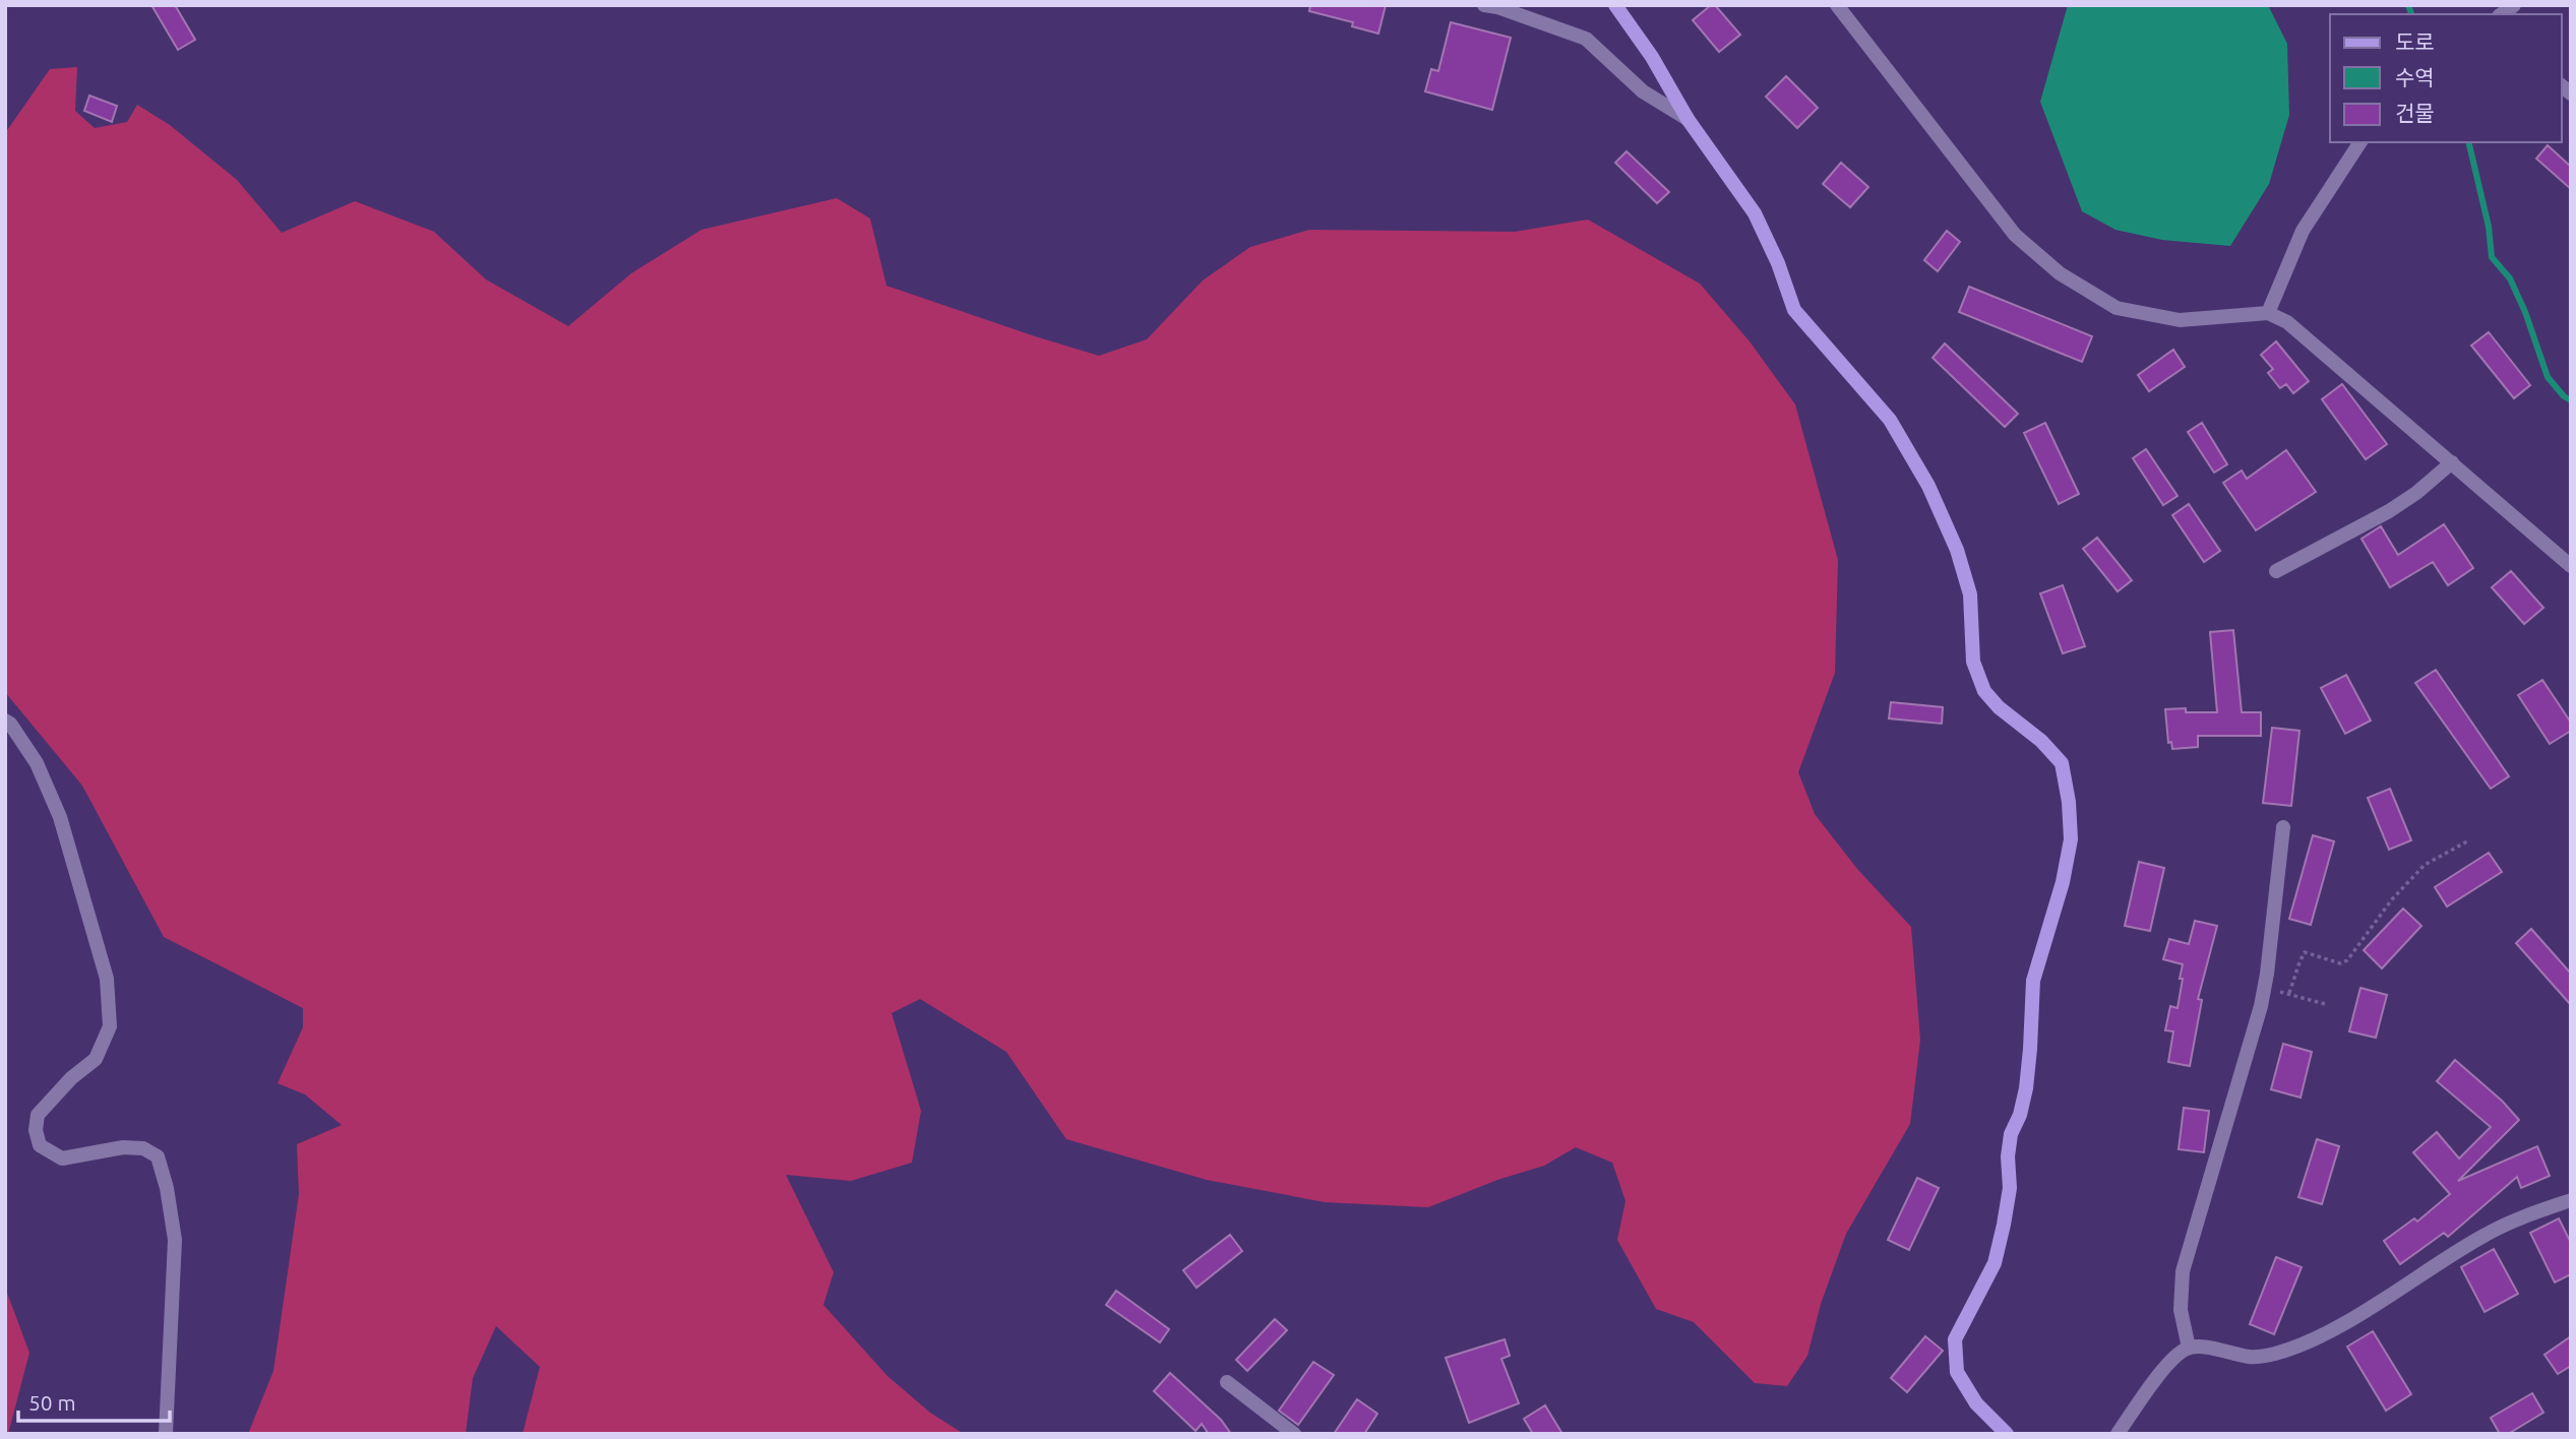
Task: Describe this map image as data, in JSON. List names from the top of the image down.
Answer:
{
  "legend": ["도로", "수역", "건물"],
  "scale_bar": "50 m"
}
